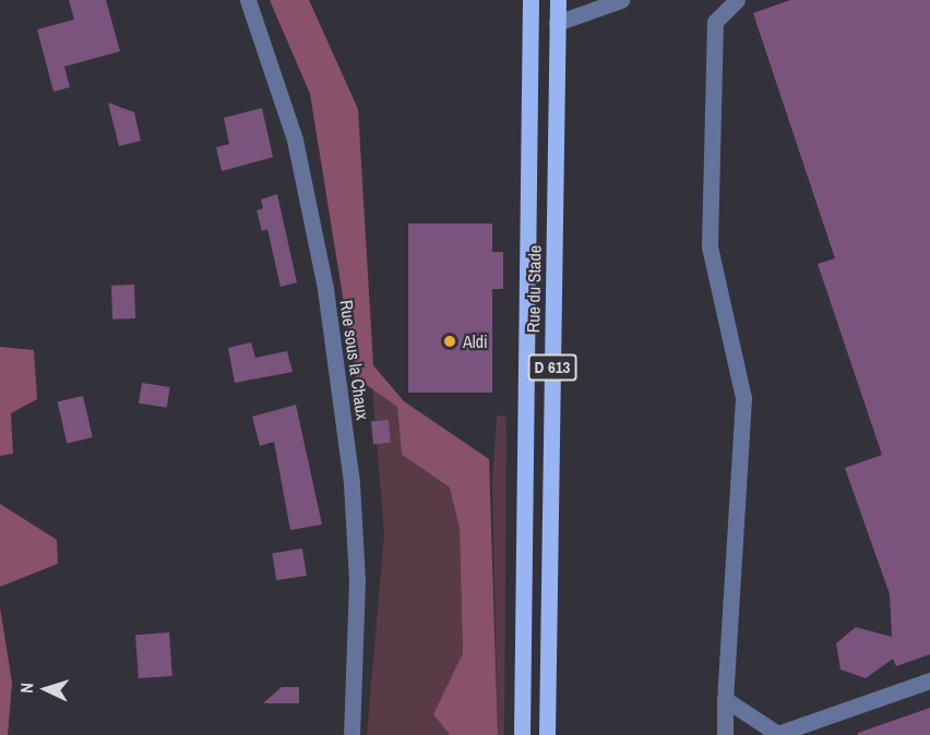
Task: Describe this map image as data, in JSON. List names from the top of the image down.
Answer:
{
  "streets": {
    "main road": ["Rue du Stade", "D 613"],
    "street": ["Rue sous la Chaux"]
  },
  "places": ["Aldi"],
  "north": "left"
}
